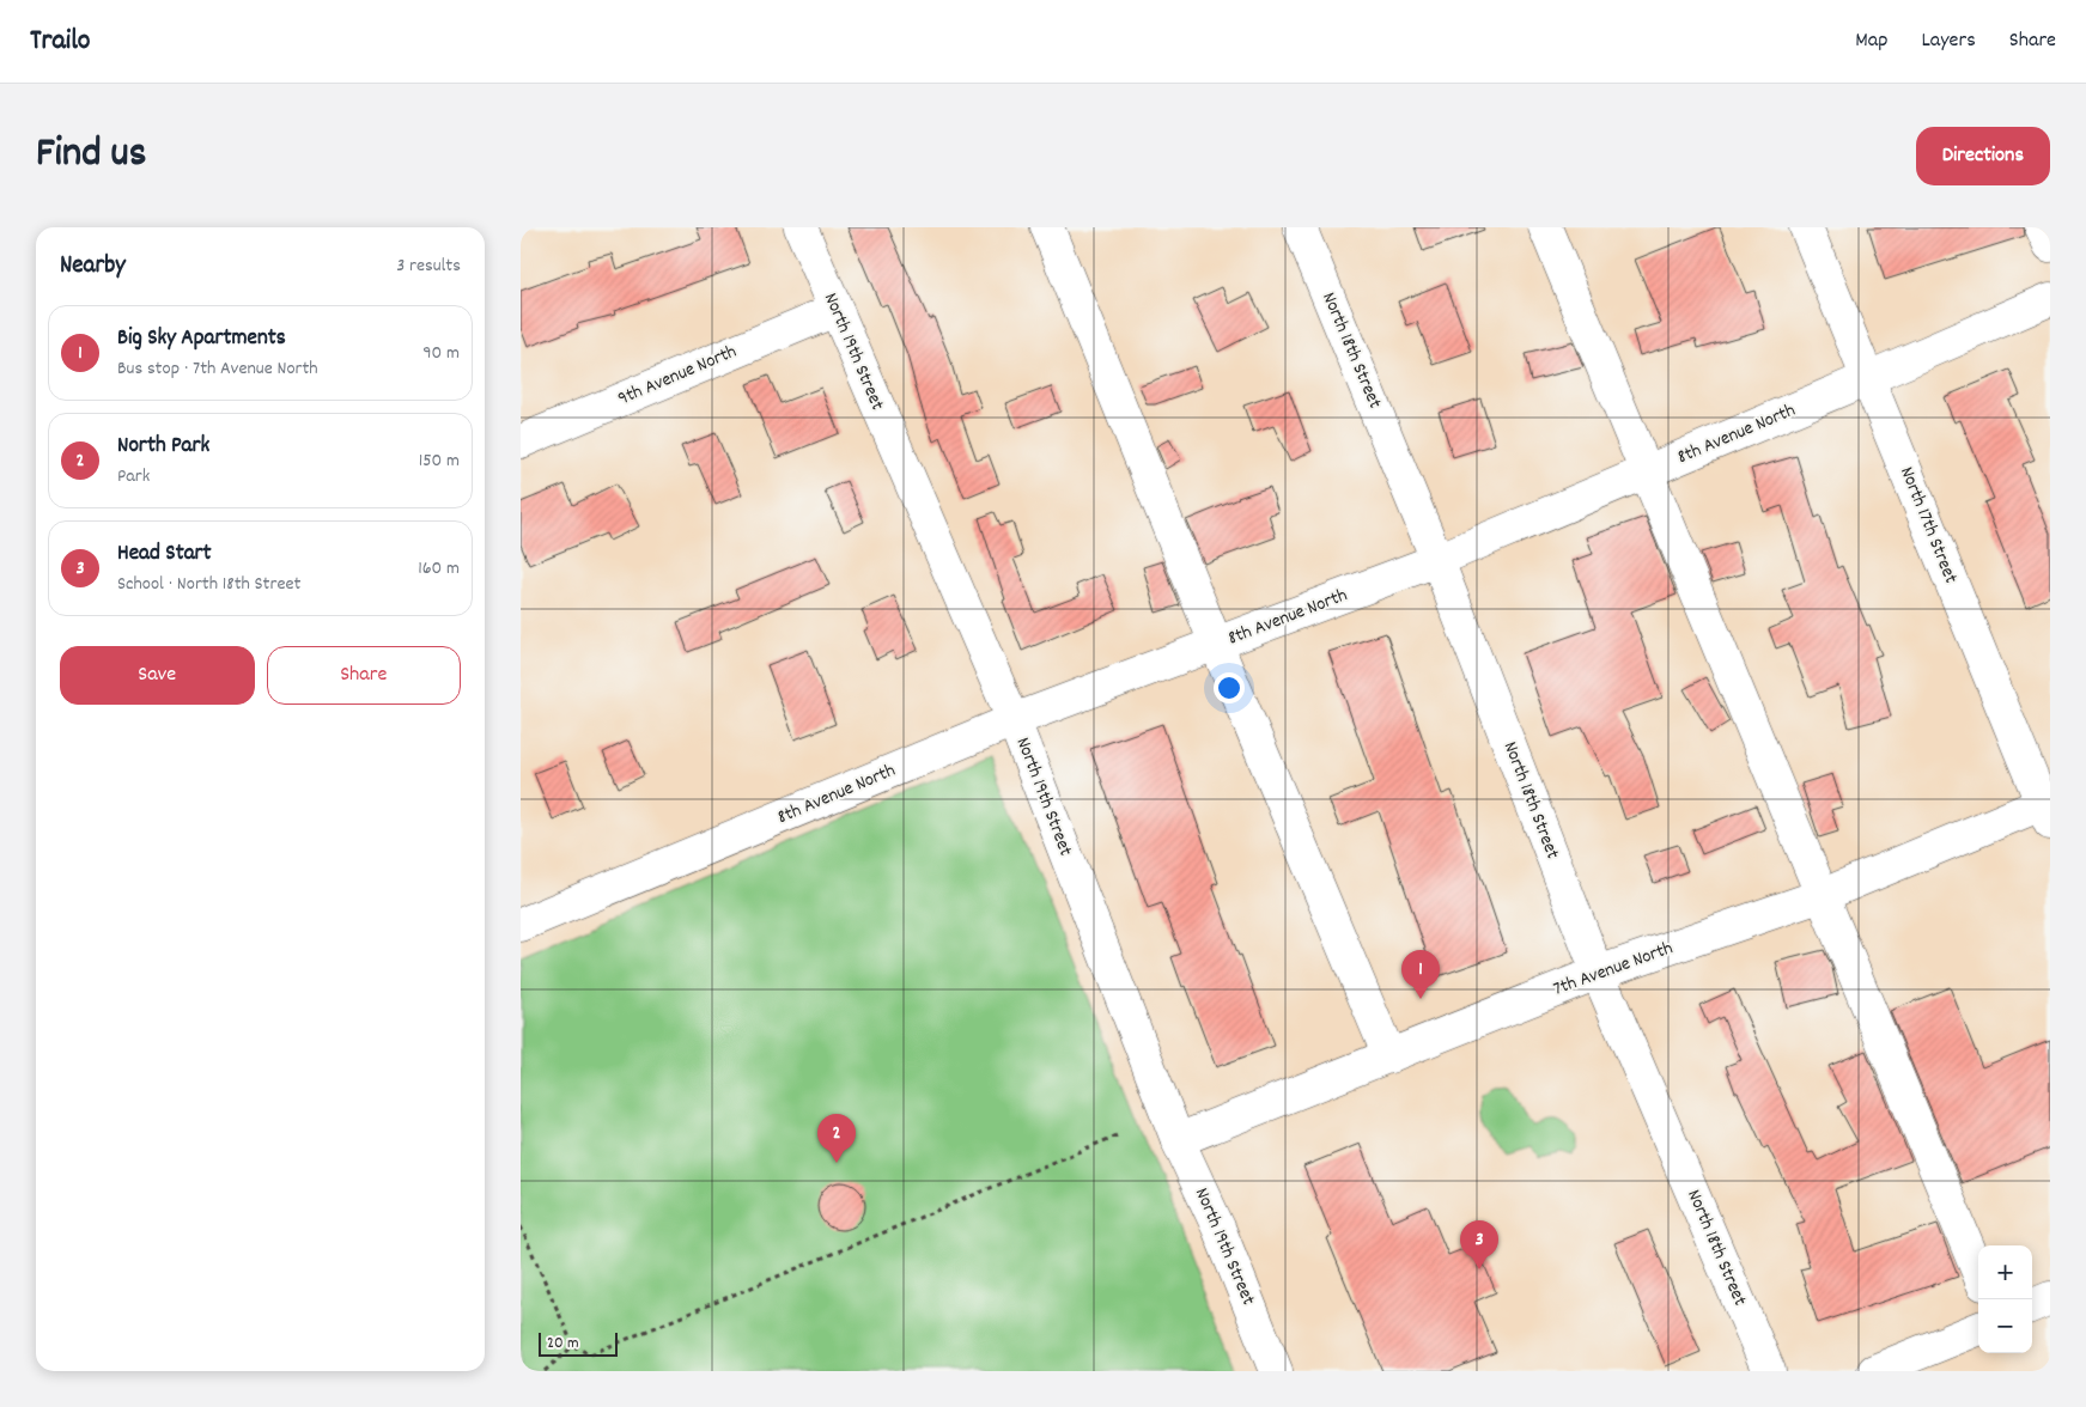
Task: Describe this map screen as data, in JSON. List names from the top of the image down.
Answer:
{
  "streets": {
    "street": [
      "North 18th Street",
      "North 19th Street",
      "9th Avenue North",
      "8th Avenue North",
      "North 17th Street",
      "7th Avenue North"
    ]
  },
  "crossings": [
    ["North 18th Street", "8th Avenue North"],
    ["North 18th Street", "7th Avenue North"],
    ["North 19th Street", "9th Avenue North"],
    ["North 19th Street", "8th Avenue North"],
    ["North 19th Street", "7th Avenue North"],
    ["8th Avenue North", "North 17th Street"],
    ["North 17th Street", "7th Avenue North"]
  ],
  "scale_bar": "20 m",
  "page": {
    "header": "Trailo",
    "nav": ["Map", "Layers", "Share"],
    "title": "Find us",
    "buttons": [
      "Directions",
      ["Save", "Share"]
    ],
    "heading": ["Nearby", "3 results"],
    "list": [
      {
        "mark": "1",
        "name": "Big Sky Apartments",
        "note": "Bus stop · 7th Avenue North",
        "value": "90 m"
      },
      {
        "mark": "2",
        "name": "North Park",
        "note": "Park",
        "value": "150 m"
      },
      {
        "mark": "3",
        "name": "Head Start",
        "note": "School · North 18th Street",
        "value": "160 m"
      }
    ],
    "pins": ["1", "2", "3"],
    "map_buttons": ["+", "−"],
    "scale": "20 m"
  }
}
